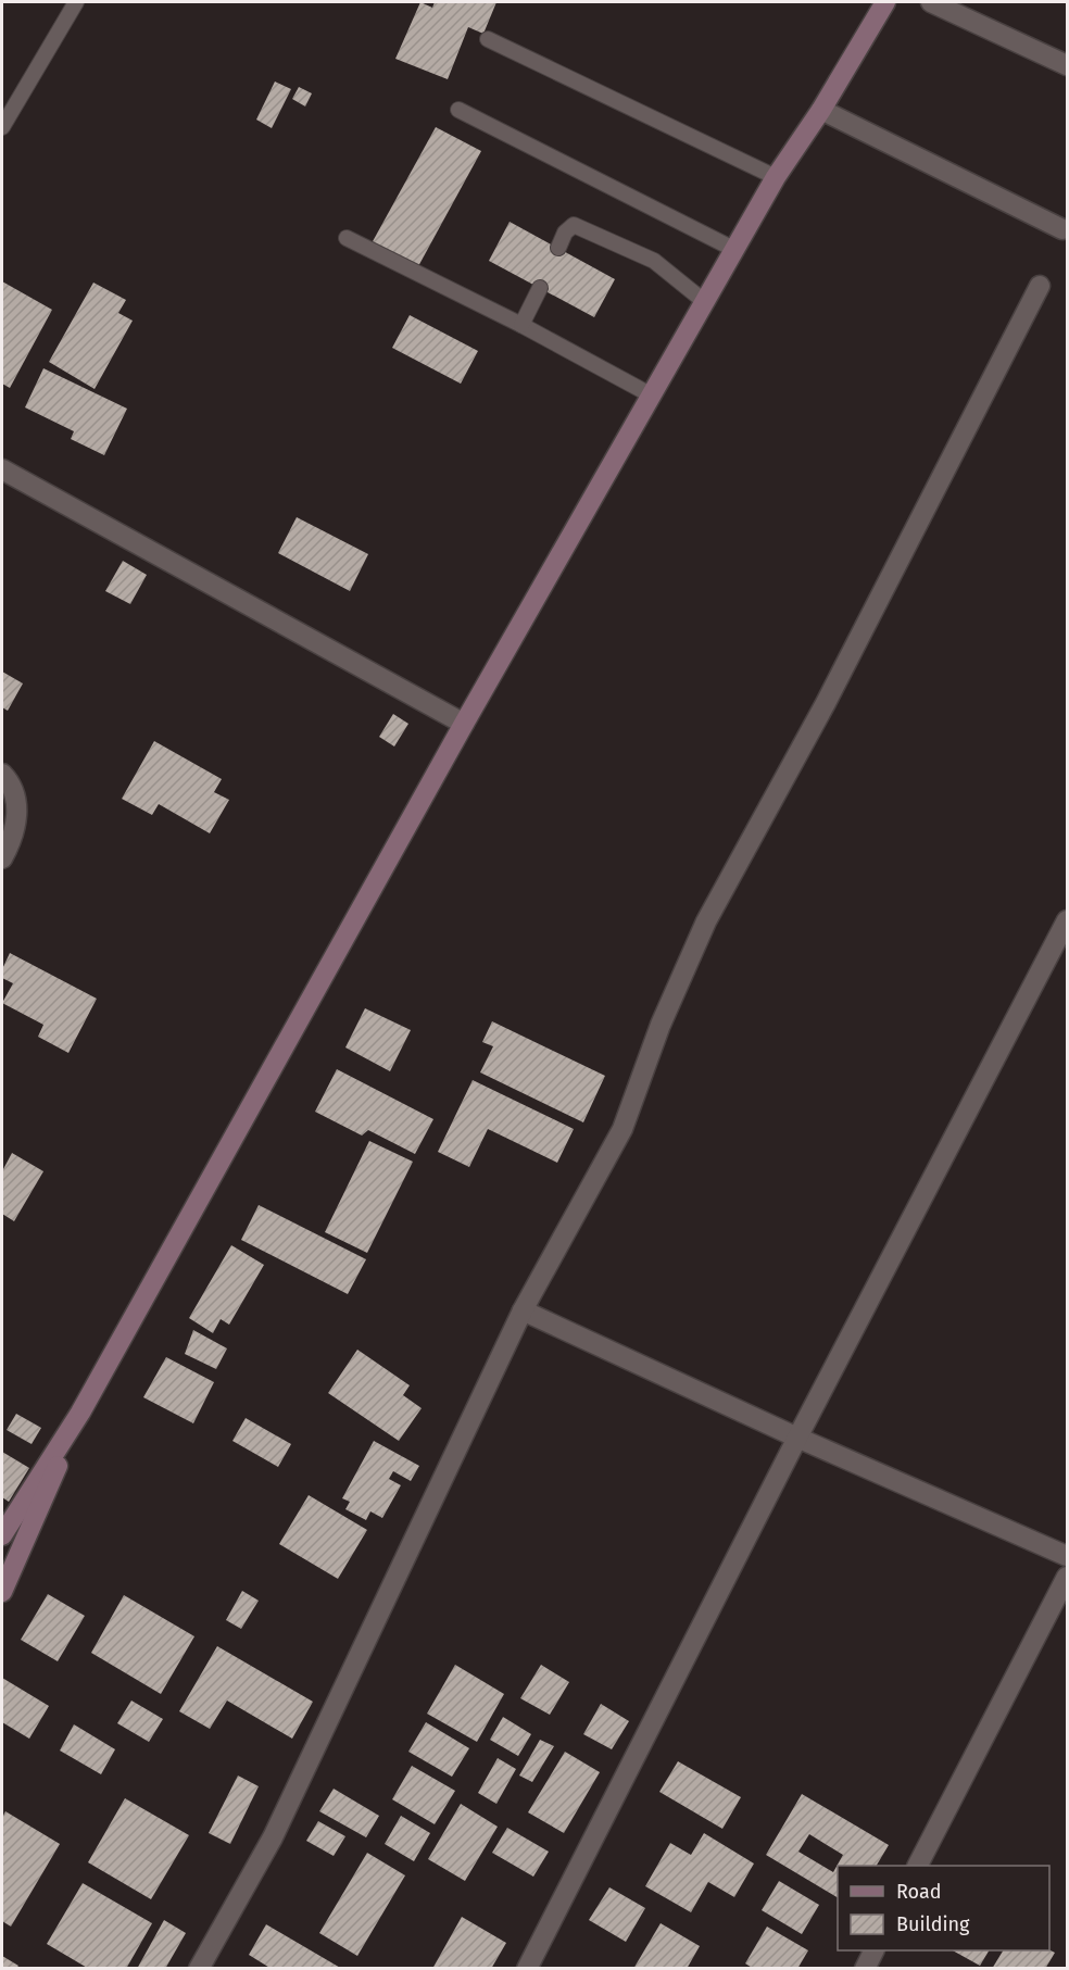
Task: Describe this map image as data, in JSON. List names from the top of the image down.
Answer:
{
  "legend": ["Road", "Building"]
}
